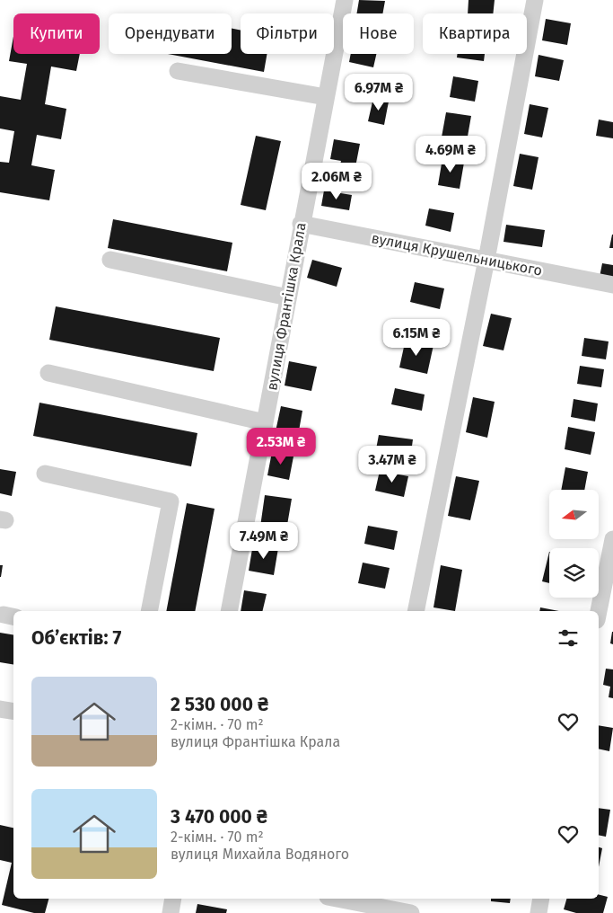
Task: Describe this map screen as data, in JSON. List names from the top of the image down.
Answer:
{
  "streets": {
    "street": ["вулиця Крушельницького", "вулиця Франтішка Крала"]
  },
  "crossings": [
    ["вулиця Крушельницького", "вулиця Франтішка Крала"]
  ],
  "north": "left",
  "page": {
    "chip": [
      "Купити",
      "Орендувати",
      "Фільтри",
      "Нове",
      "Квартира"
    ],
    "price": [
      "6.97M ₴",
      "4.69M ₴",
      "2.06M ₴",
      "6.15M ₴",
      "2.53M ₴",
      "3.47M ₴",
      "7.49M ₴"
    ],
    "heading": "Об’єктів: 7",
    "list": [
      {
        "name": "2 530 000 ₴",
        "note": "2-кімн. · 70 m² · вулиця Франтішка Крала"
      },
      {
        "name": "3 470 000 ₴",
        "note": "2-кімн. · 70 m² · вулиця Михайла Водяного"
      }
    ]
  }
}
